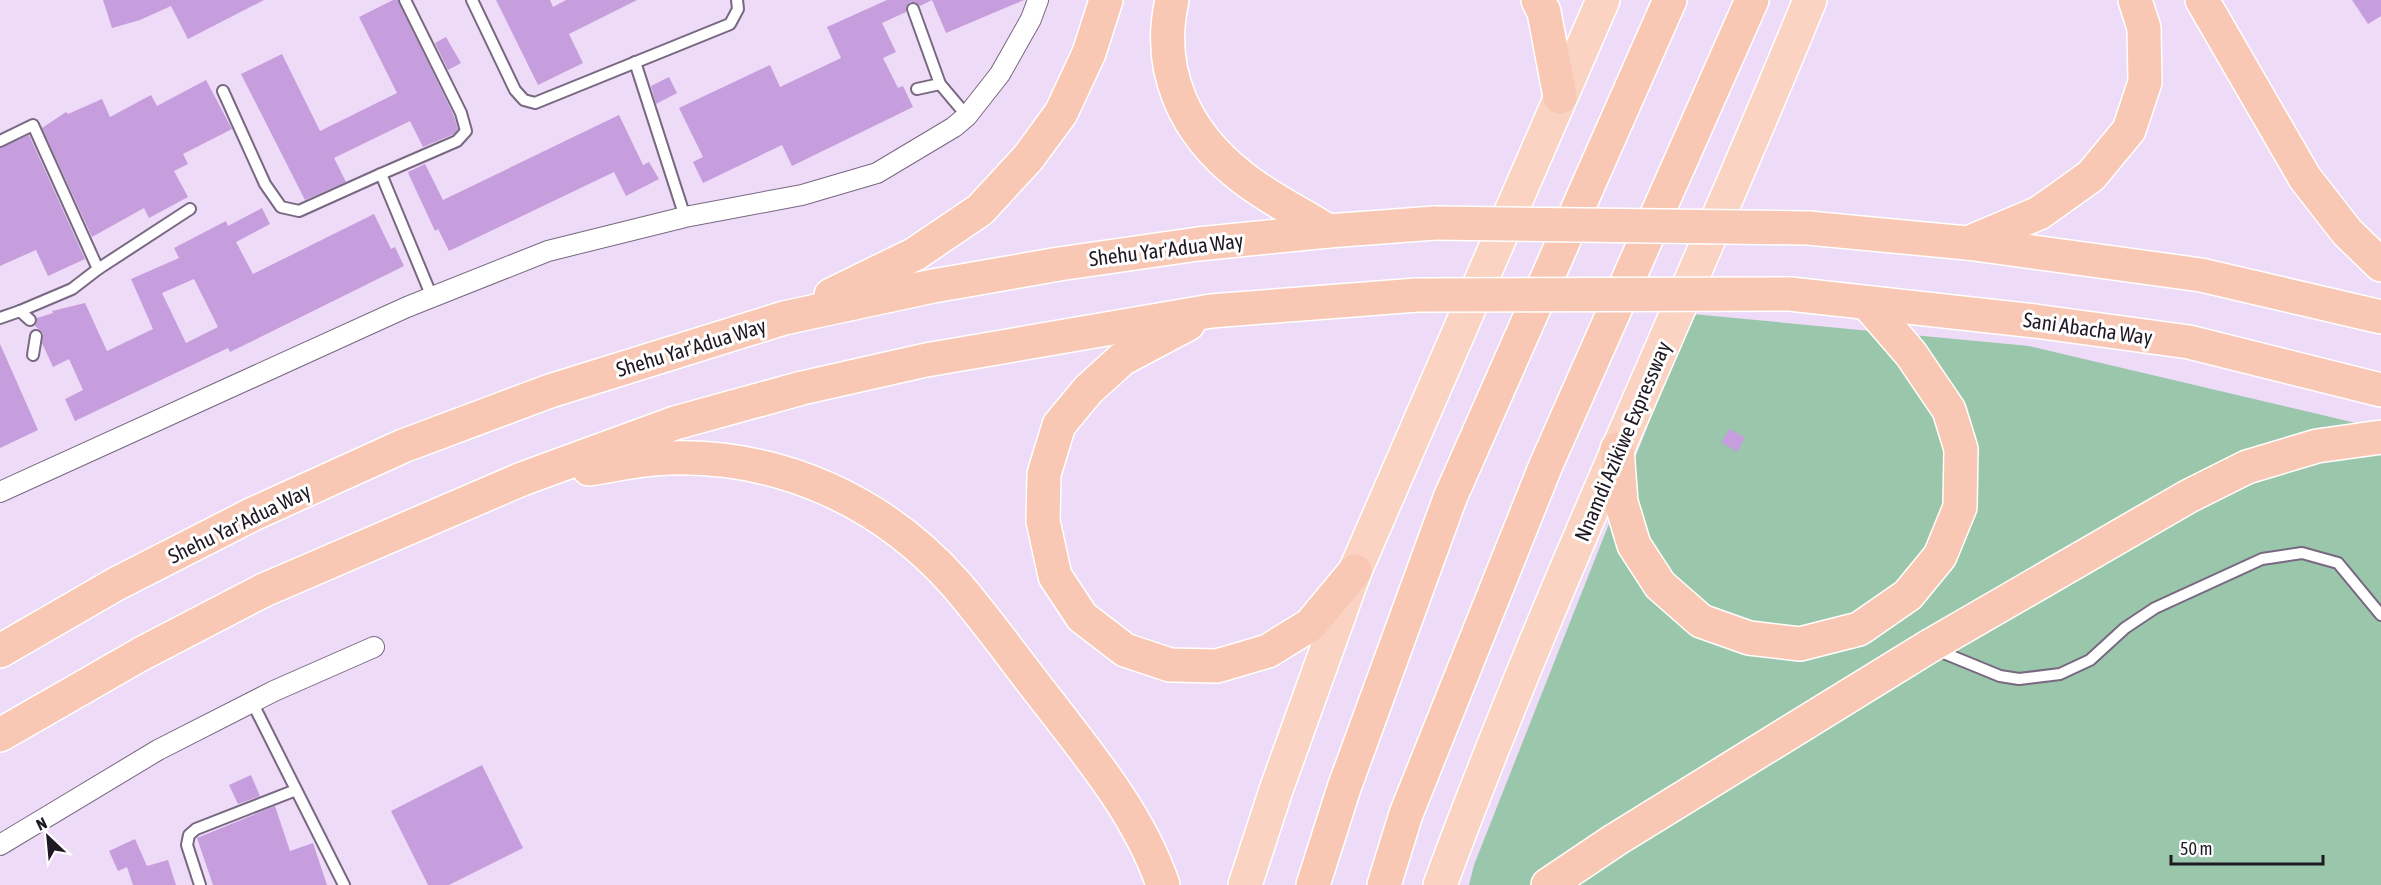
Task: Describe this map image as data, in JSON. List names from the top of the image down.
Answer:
{
  "streets": {
    "highway": ["Shehu Yar'Adua Way", "Sani Abacha Way", "Nnamdi Azikiwe Expressway"]
  },
  "scale_bar": "50 m",
  "north": "top left"
}
